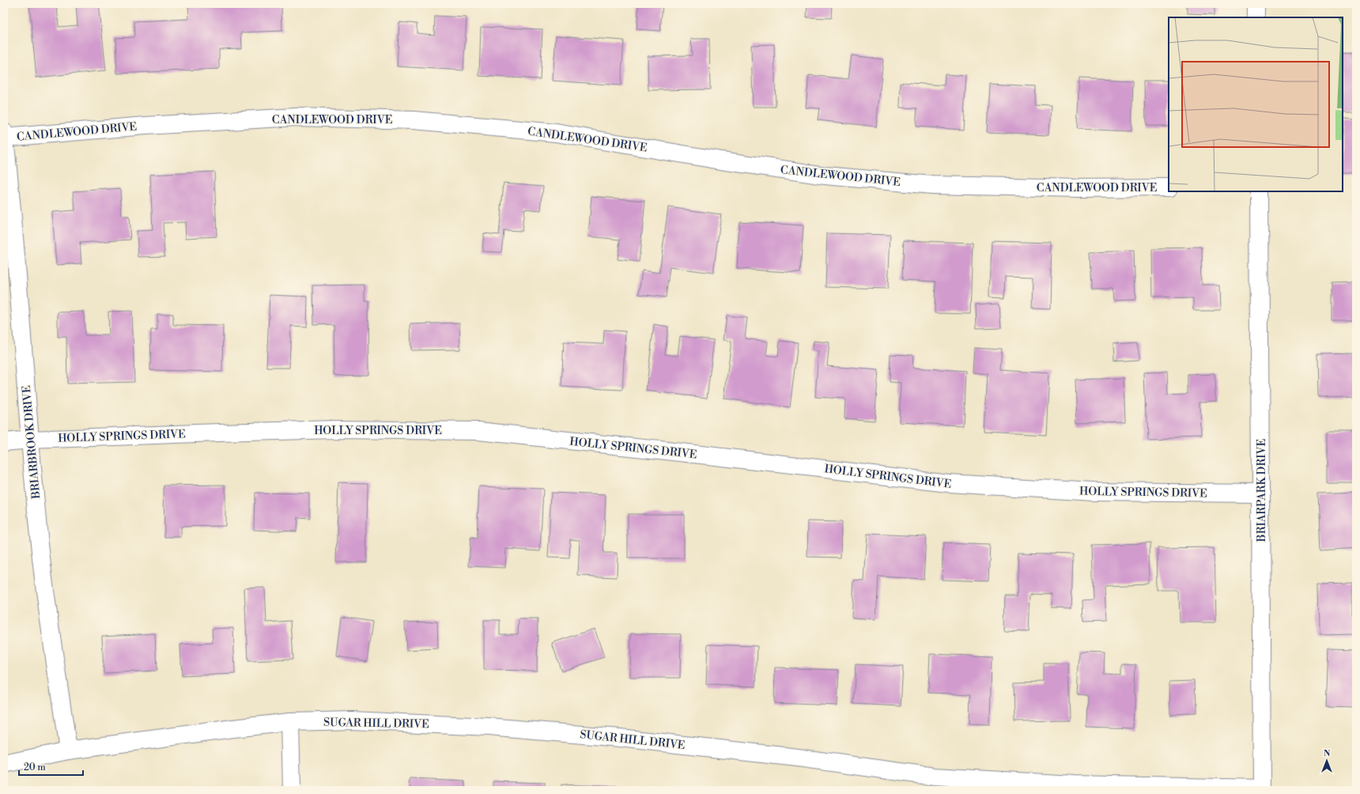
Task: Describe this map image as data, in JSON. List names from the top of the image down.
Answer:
{
  "streets": {
    "street": [
      "CANDLEWOOD DRIVE",
      "HOLLY SPRINGS DRIVE",
      "BRIARBROOK DRIVE",
      "BRIARPARK DRIVE",
      "SUGAR HILL DRIVE"
    ]
  },
  "crossings": [
    ["CANDLEWOOD DRIVE", "BRIARBROOK DRIVE"],
    ["HOLLY SPRINGS DRIVE", "BRIARBROOK DRIVE"],
    ["HOLLY SPRINGS DRIVE", "BRIARPARK DRIVE"],
    ["BRIARBROOK DRIVE", "SUGAR HILL DRIVE"],
    ["BRIARPARK DRIVE", "SUGAR HILL DRIVE"]
  ],
  "scale_bar": "20 m",
  "north": "top"
}
